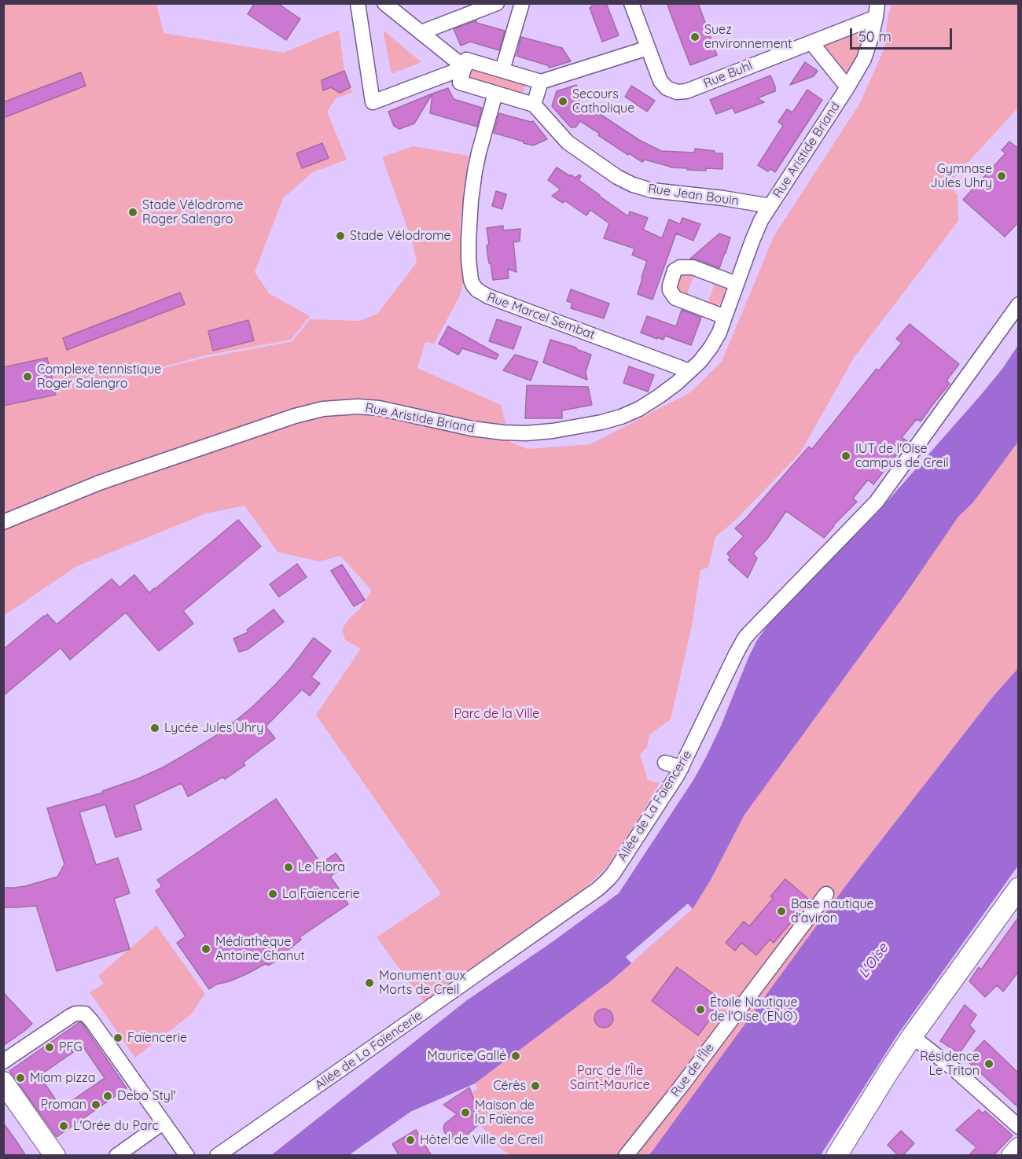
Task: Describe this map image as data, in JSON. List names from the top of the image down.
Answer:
{
  "streets": {
    "street": [
      "Rue Buhl",
      "Rue Aristide Briand",
      "Rue Jean Bouin",
      "Rue Marcel Sembat",
      "Allée de La Faïencerie",
      "Rue de l'Île"
    ]
  },
  "crossings": [
    ["Rue Buhl", "Rue Aristide Briand"],
    ["Rue Aristide Briand", "Rue Jean Bouin"],
    ["Rue Aristide Briand", "Rue Marcel Sembat"]
  ],
  "water": ["L'Oise"],
  "parks": ["Parc de la Ville", "Parc de l'Île Saint-Maurice"],
  "places": [
    "Suez environnement",
    "Secours Catholique",
    "Gymnase Jules Uhry",
    "Stade Vélodrome Roger Salengro",
    "Stade Vélodrome",
    "Complexe tennistique Roger Salengro",
    "IUT de l'Oise campus de Creil",
    "Lycée Jules Uhry",
    "Le Flora",
    "La Faïencerie",
    "Base nautique d'aviron",
    "Médiathèque Antoine Chanut",
    "Monument aux Morts de Creil",
    "Étoile Nautique de l'Oise (ENO)",
    "Faïencerie",
    "PFG",
    "Maurice Gallé",
    "Résidence Le Triton",
    "Miam pizza",
    "Cérès",
    "Debo Styl'",
    "Proman",
    "Maison de la Faïence",
    "L'Orée du Parc",
    "Hôtel de Ville de Creil"
  ],
  "scale_bar": "50 m"
}
